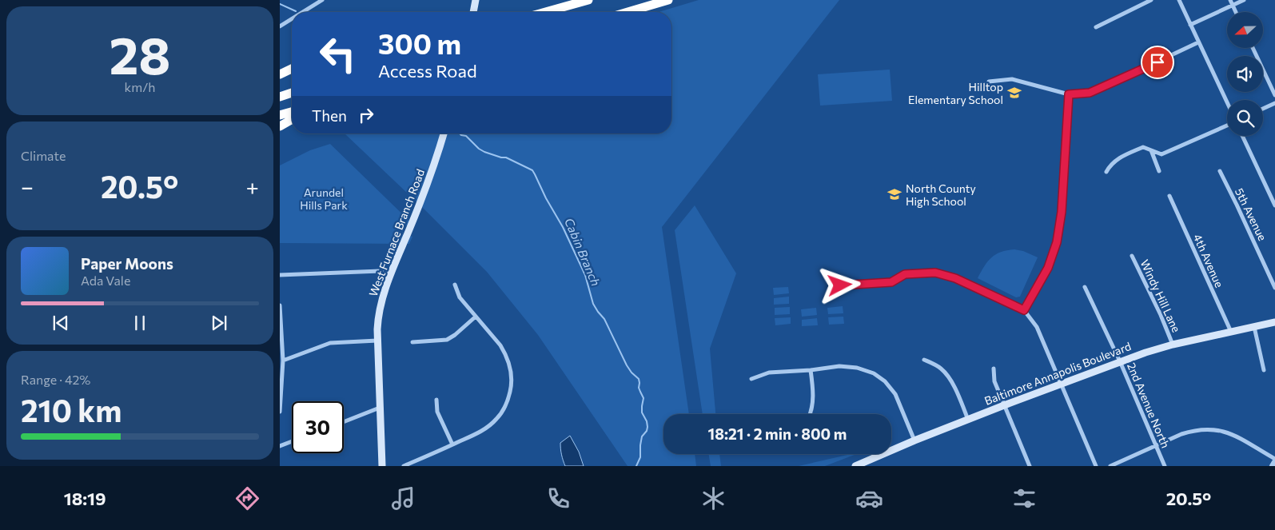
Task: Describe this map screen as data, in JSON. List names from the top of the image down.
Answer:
{
  "streets": {
    "main road": ["West Furnace Branch Road", "Baltimore Annapolis Boulevard"],
    "street": [
      "5th Avenue",
      "4th Avenue",
      "Windy Hill Lane",
      "2nd Avenue North"
    ]
  },
  "crossings": [
    ["4th Avenue", "Baltimore Annapolis Boulevard"],
    ["Windy Hill Lane", "Baltimore Annapolis Boulevard"],
    ["Baltimore Annapolis Boulevard", "2nd Avenue North"]
  ],
  "water": ["Cabin Branch"],
  "parks": ["Arundel Hills Park"],
  "places": {
    "school or university": ["Hilltop Elementary School", "North County High School"]
  },
  "north": "left",
  "page": {
    "tile": [
      ["28", "km/h"],
      "Climate",
      ["Range · 42%", "210 km"]
    ],
    "turn": ["300 m", "Access Road"],
    "then": "Then",
    "heat": ["−", "20.5°", "+"],
    "song": ["Paper Moons", "Ada Vale"],
    "limit": "30",
    "trip": "18:21 · 2 min · 800 m",
    "tabs": ["18:19", "20.5°"]
  }
}
